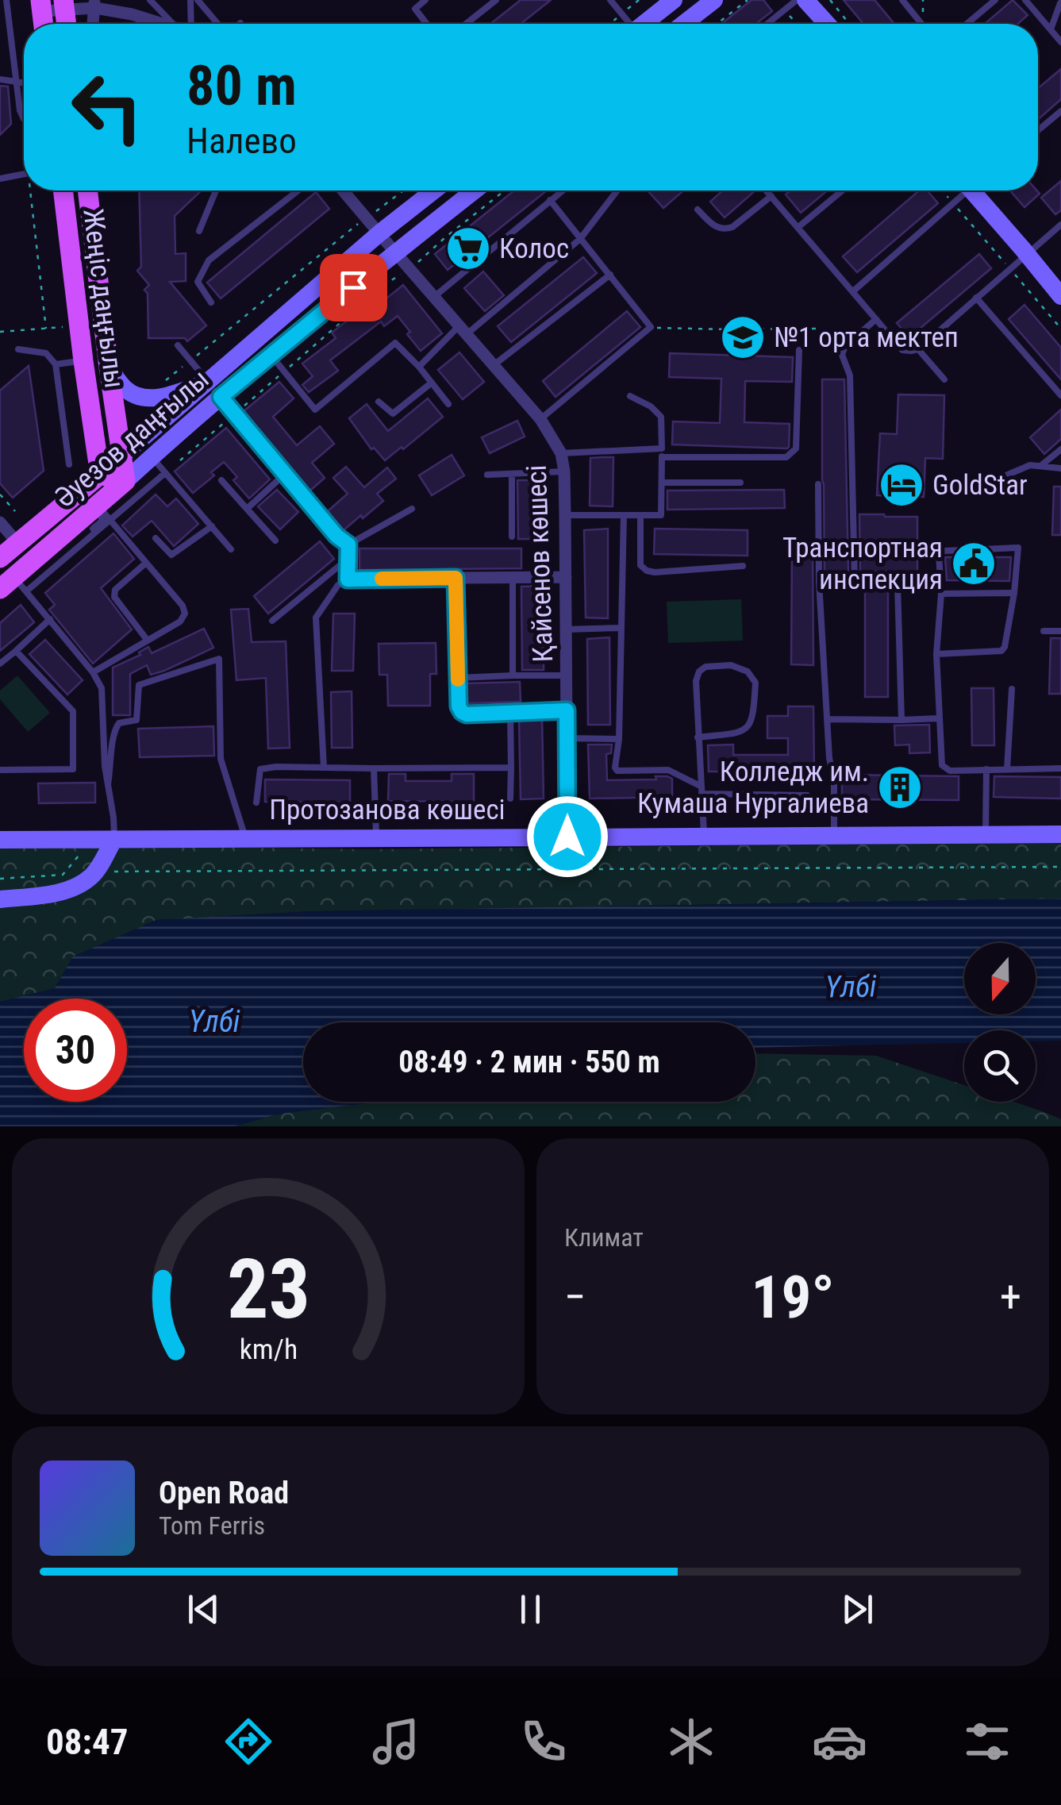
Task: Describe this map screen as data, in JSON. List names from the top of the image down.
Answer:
{
  "streets": {
    "main road": ["Жеңіс даңғылы", "Әуезов даңғылы", "Протозанова көшесі"],
    "street": ["Қайсенов көшесі"]
  },
  "crossings": [
    ["Жеңіс даңғылы", "Әуезов даңғылы"],
    ["Әуезов даңғылы", "Қайсенов көшесі"],
    ["Қайсенов көшесі", "Протозанова көшесі"]
  ],
  "water": ["Үлбі"],
  "places": {
    "supermarket": ["Колос"],
    "school or university": ["№1 орта мектеп"],
    "hotel": ["GoldStar"],
    "public building": ["Транспортная инспекция"],
    "building": ["Колледж им. Кумаша Нургалиева"]
  },
  "north": "bottom",
  "page": {
    "turn": ["80 m", "Налево"],
    "limit": "30",
    "trip": "08:49 · 2 мин · 550 m",
    "tile": "Климат",
    "heat": ["−", "19°", "+"],
    "song": ["Open Road", "Tom Ferris"],
    "tabs": "08:47",
    "gauge": ["23", "km/h"]
  }
}
